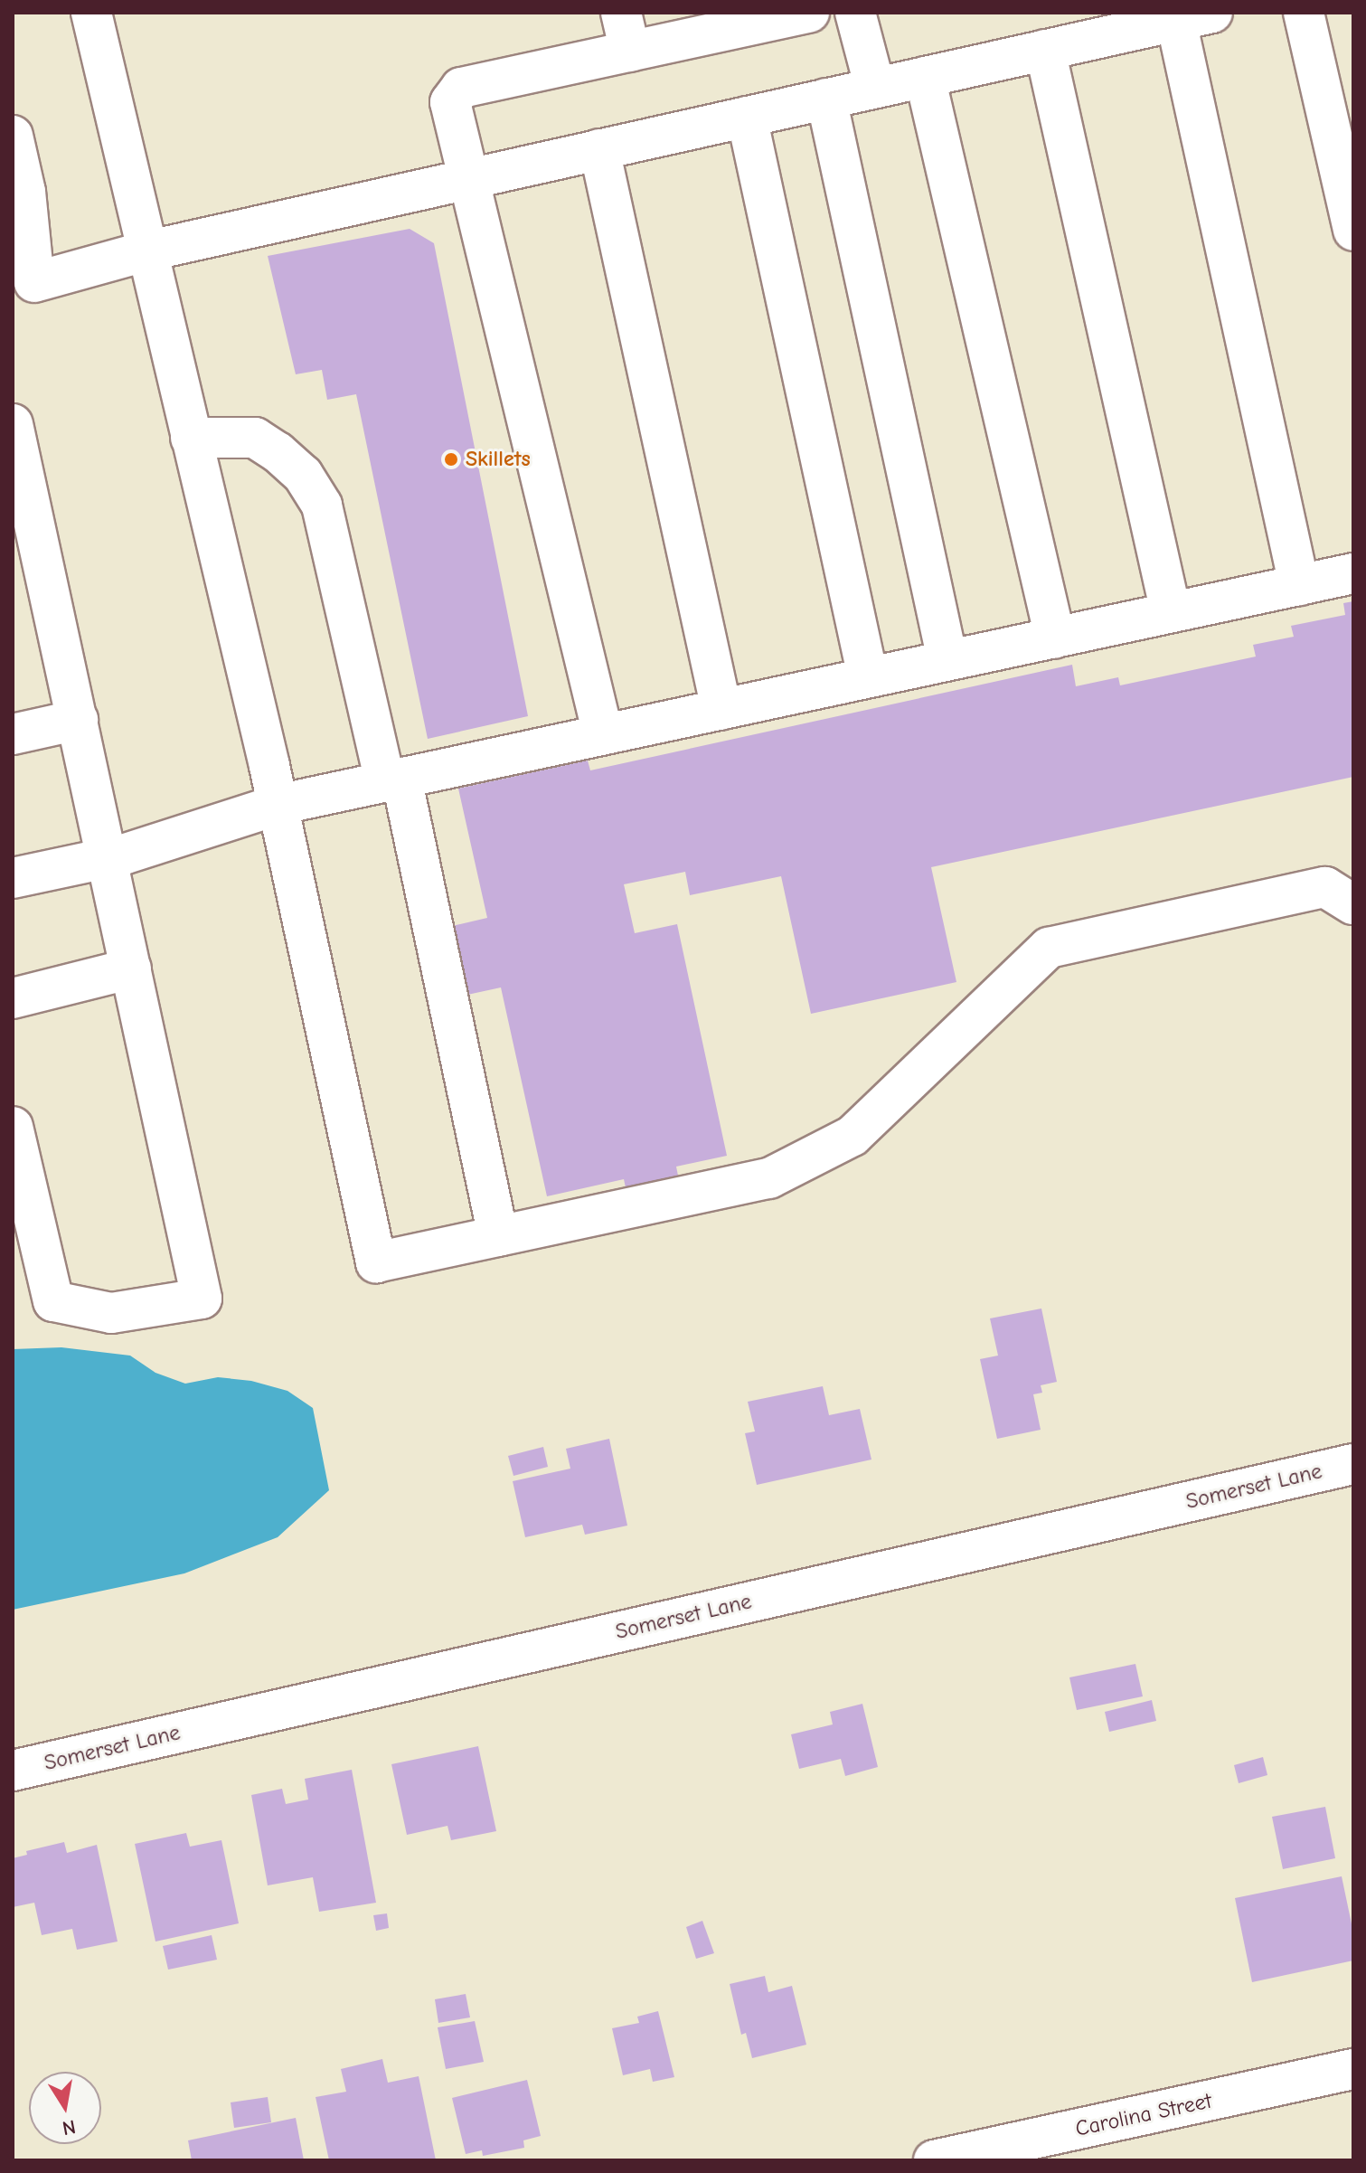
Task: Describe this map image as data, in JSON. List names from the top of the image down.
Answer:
{
  "streets": {
    "street": ["Somerset Lane", "Carolina Street"]
  },
  "places": ["Skillets"],
  "north": "bottom"
}
